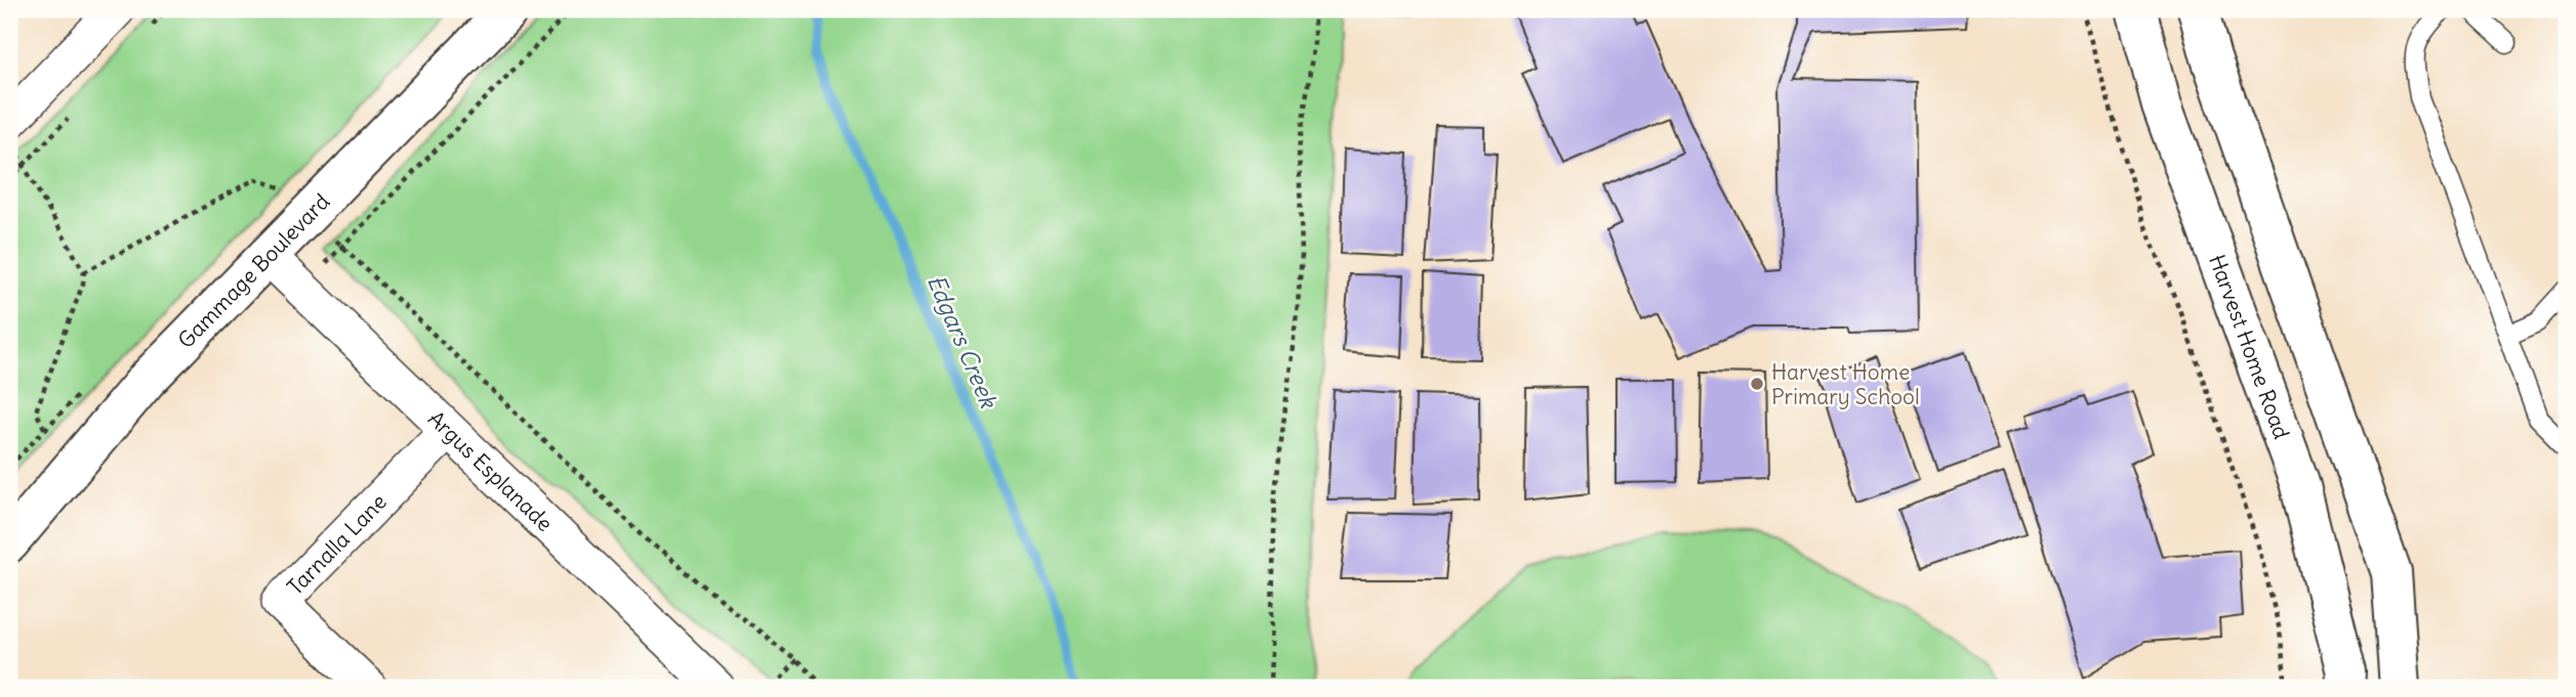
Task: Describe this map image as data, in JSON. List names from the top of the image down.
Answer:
{
  "streets": {
    "street": [
      "Gammage Boulevard",
      "Harvest Home Road",
      "Argus Esplanade",
      "Tarnalla Lane"
    ]
  },
  "crossings": [
    ["Gammage Boulevard", "Argus Esplanade"],
    ["Argus Esplanade", "Tarnalla Lane"]
  ],
  "water": ["Edgars Creek"],
  "places": ["Harvest Home Primary School"]
}
